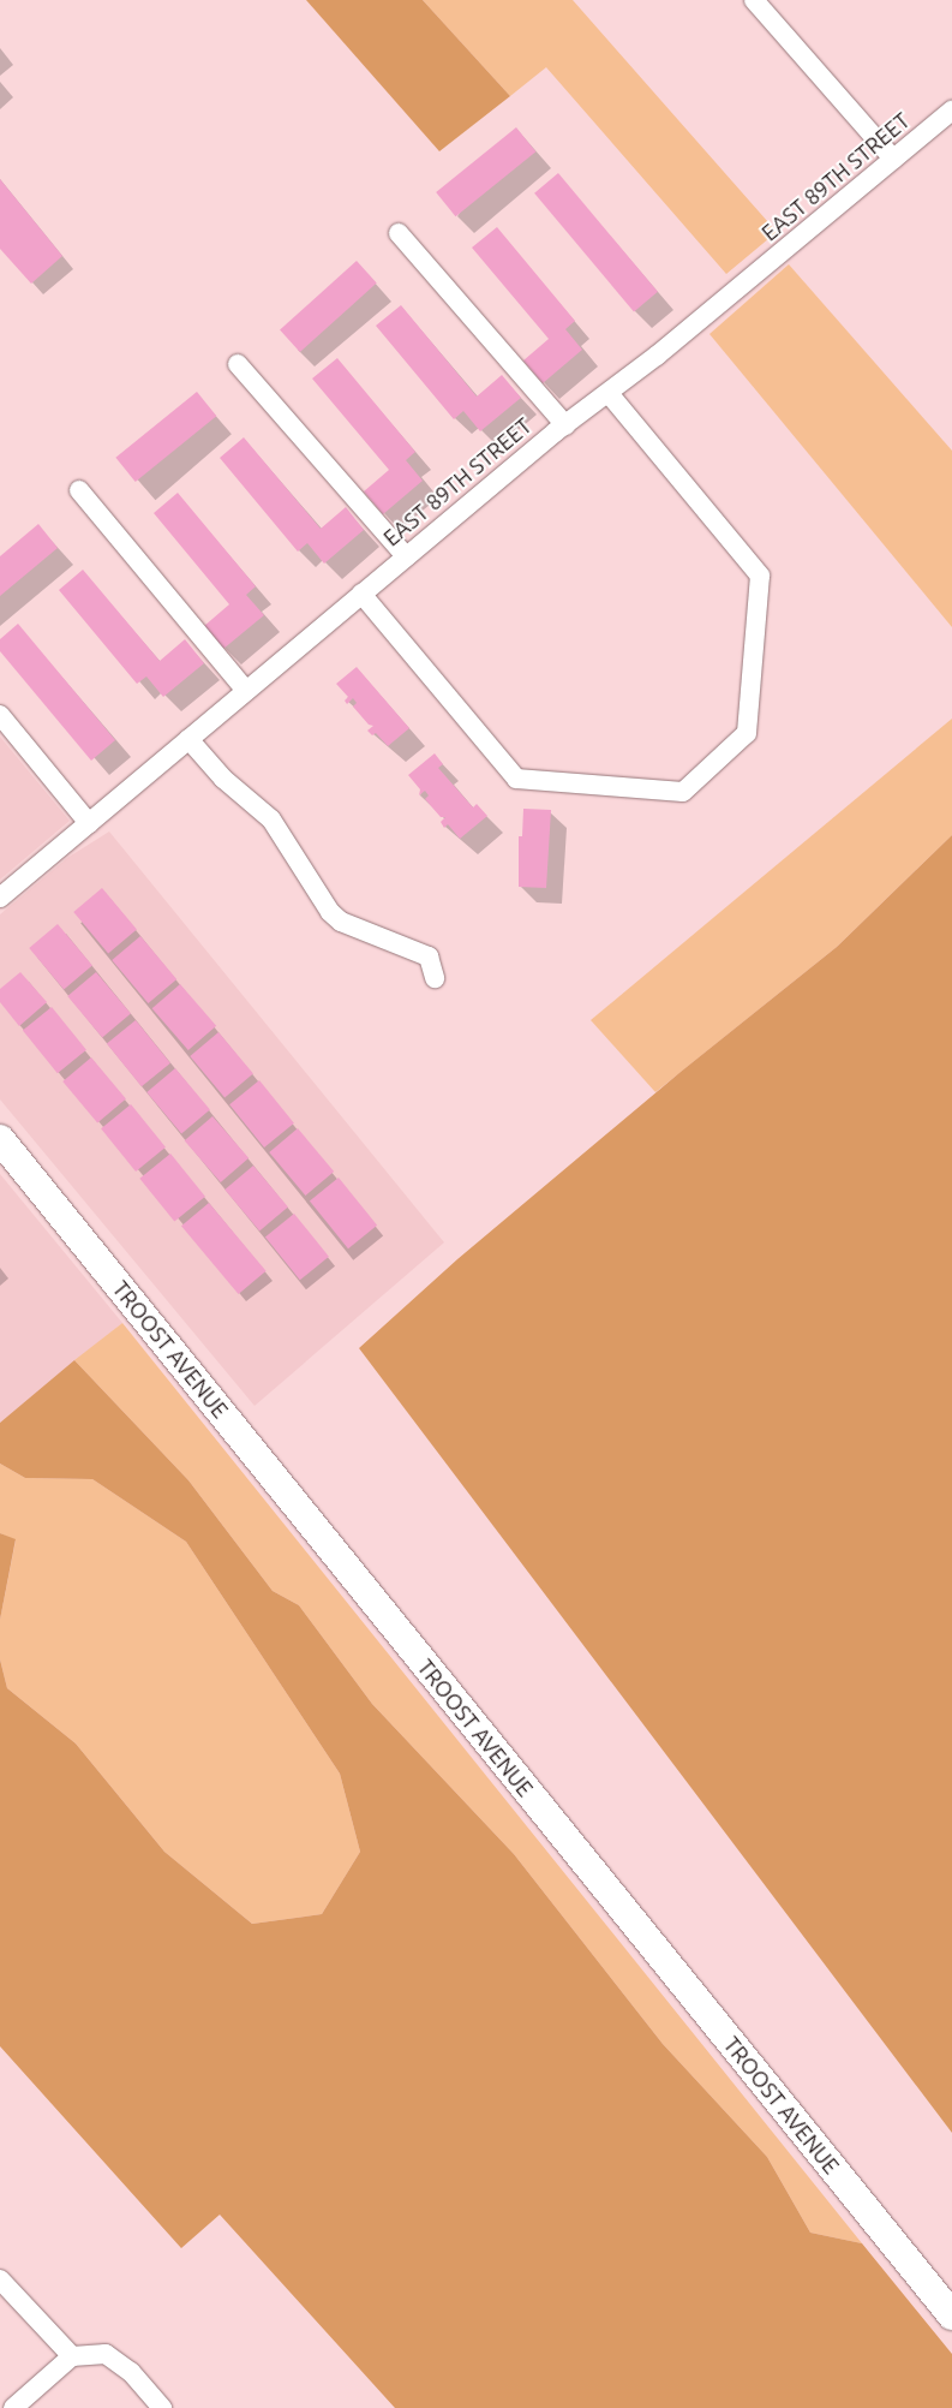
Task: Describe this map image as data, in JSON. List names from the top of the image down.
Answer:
{
  "streets": {
    "main road": ["TROOST AVENUE"],
    "street": ["EAST 89TH STREET"]
  }
}
